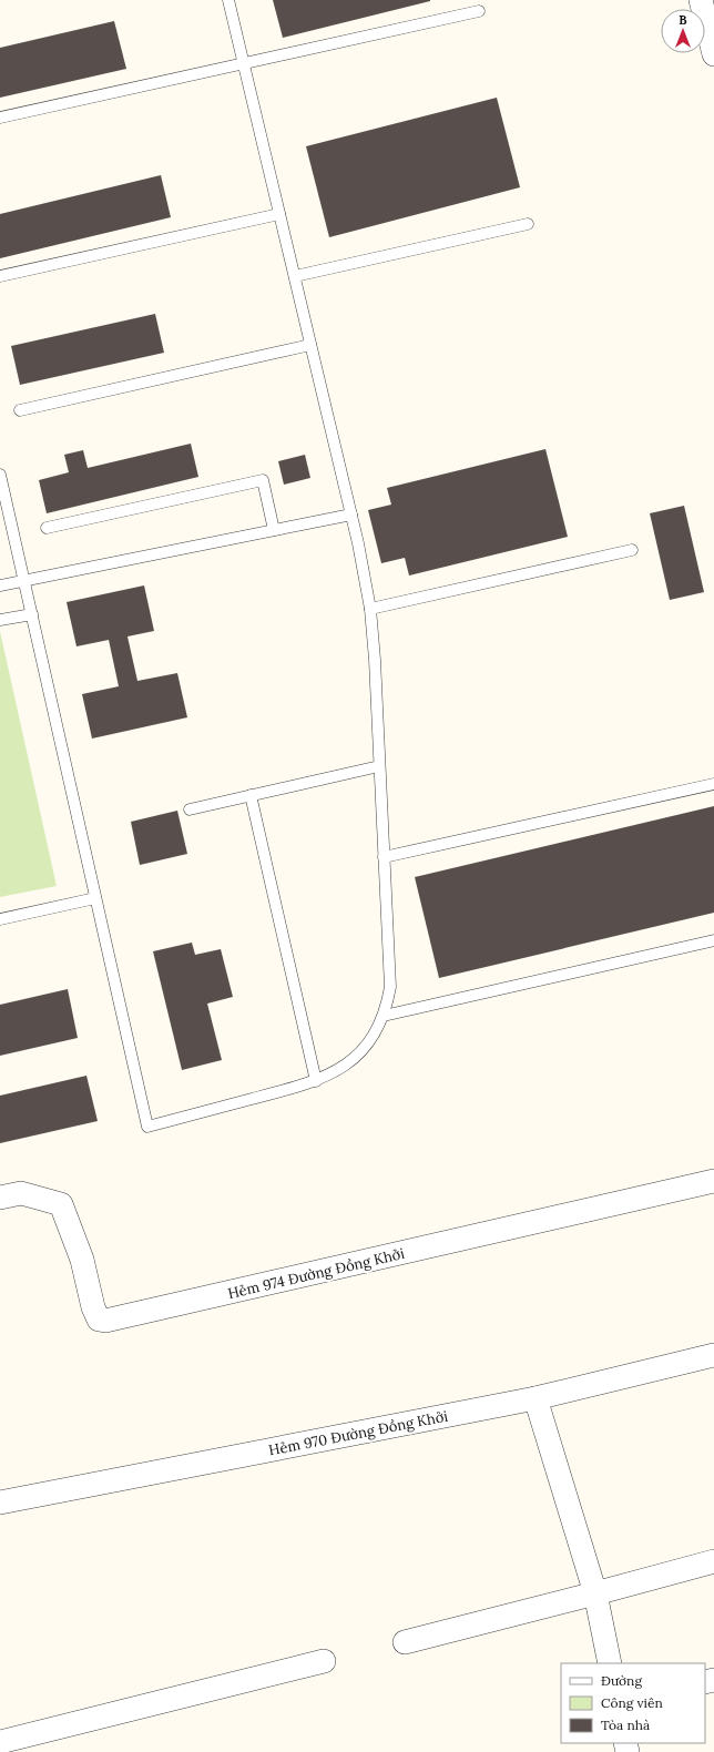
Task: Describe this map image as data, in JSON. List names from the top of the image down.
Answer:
{
  "streets": {
    "street": ["Hẻm 974 Đường Đồng Khởi", "Hẻm 970 Đường Đồng Khởi"]
  },
  "legend": ["Đường", "Công viên", "Tòa nhà"],
  "north": "top"
}
